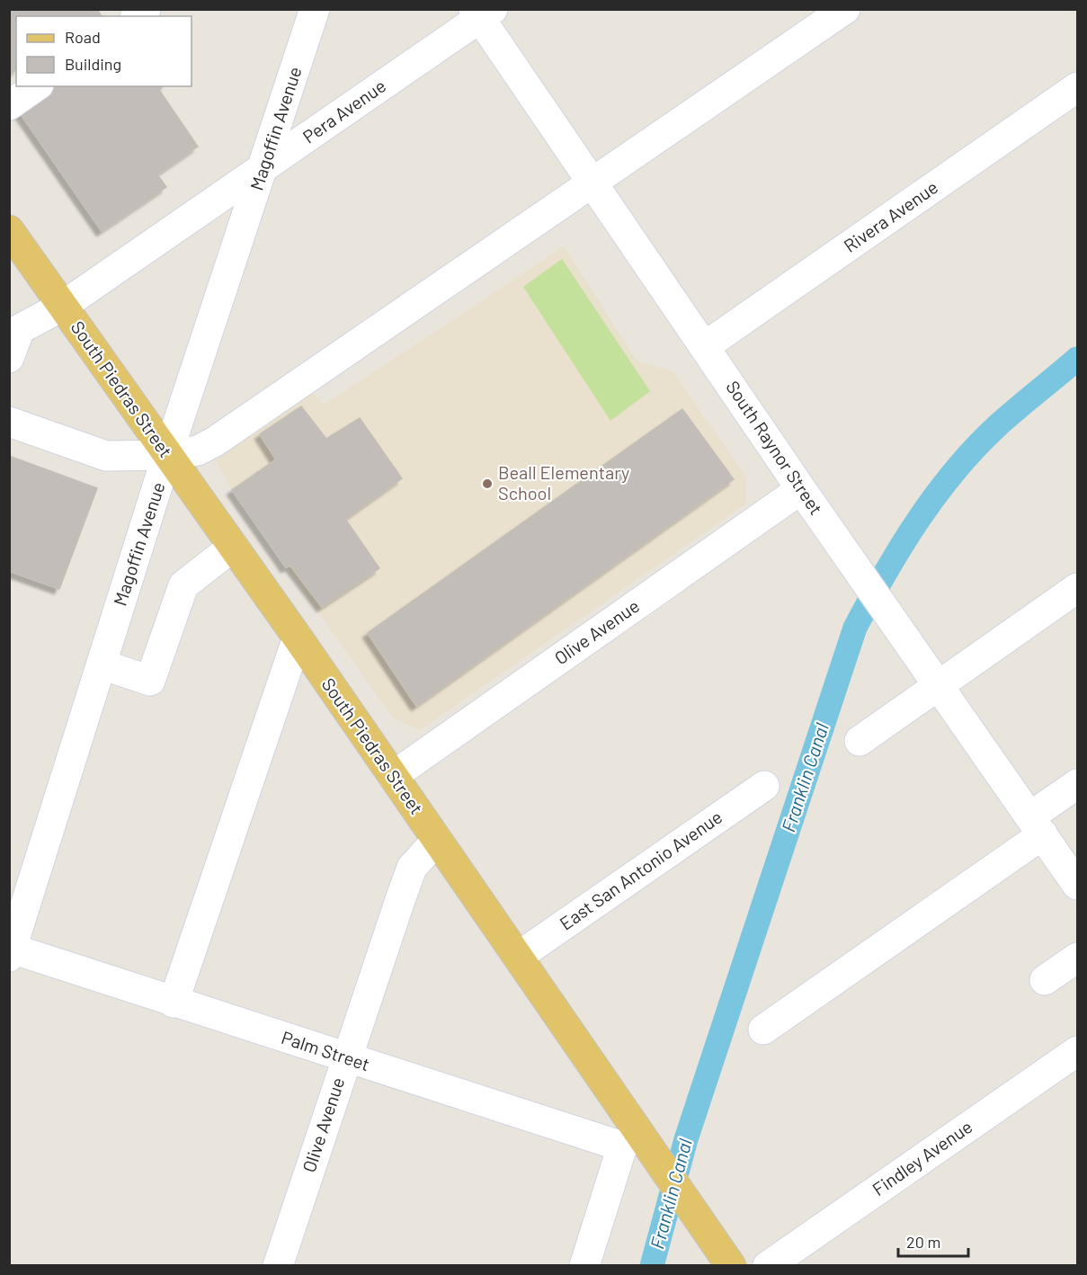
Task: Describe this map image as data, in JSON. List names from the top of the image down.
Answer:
{
  "streets": {
    "main road": ["South Piedras Street"],
    "street": [
      "Pera Avenue",
      "Magoffin Avenue",
      "Rivera Avenue",
      "South Raynor Street",
      "Olive Avenue",
      "East San Antonio Avenue",
      "Palm Street",
      "Findley Avenue"
    ]
  },
  "crossings": [
    ["Pera Avenue", "Magoffin Avenue"],
    ["Pera Avenue", "South Piedras Street"],
    ["Pera Avenue", "South Raynor Street"],
    ["Magoffin Avenue", "South Piedras Street"],
    ["Magoffin Avenue", "Palm Street"],
    ["Rivera Avenue", "South Raynor Street"],
    ["South Piedras Street", "Olive Avenue"],
    ["South Piedras Street", "East San Antonio Avenue"],
    ["South Piedras Street", "Palm Street"],
    ["South Raynor Street", "Olive Avenue"],
    ["Olive Avenue", "Palm Street"]
  ],
  "water": ["Franklin Canal"],
  "places": ["Beall Elementary School"],
  "legend": ["Road", "Building"],
  "scale_bar": "20 m"
}
